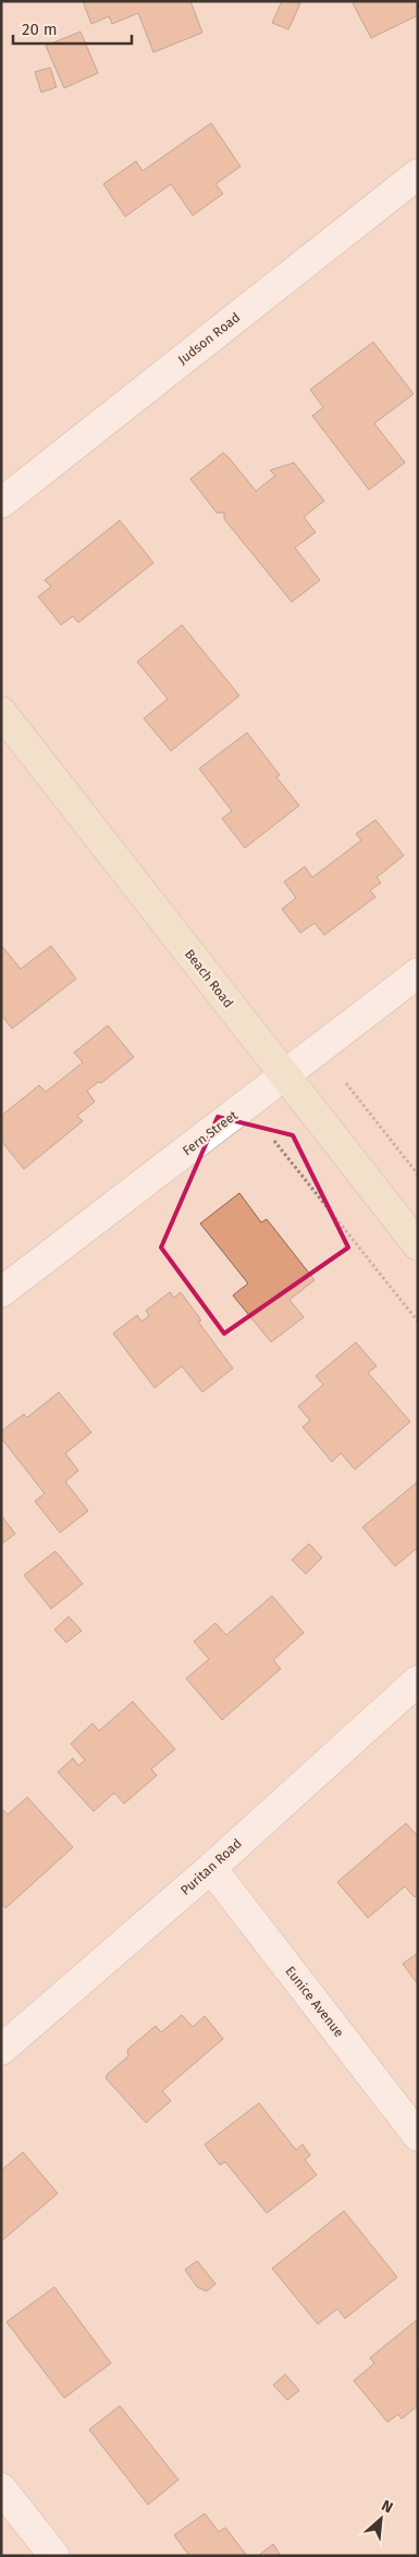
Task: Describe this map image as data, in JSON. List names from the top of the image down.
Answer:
{
  "streets": {
    "street": [
      "Judson Road",
      "Beach Road",
      "Fern Street",
      "Puritan Road",
      "Eunice Avenue"
    ]
  },
  "crossings": [
    ["Beach Road", "Fern Street"],
    ["Puritan Road", "Eunice Avenue"]
  ],
  "scale_bar": "20 m",
  "north": "top right"
}
